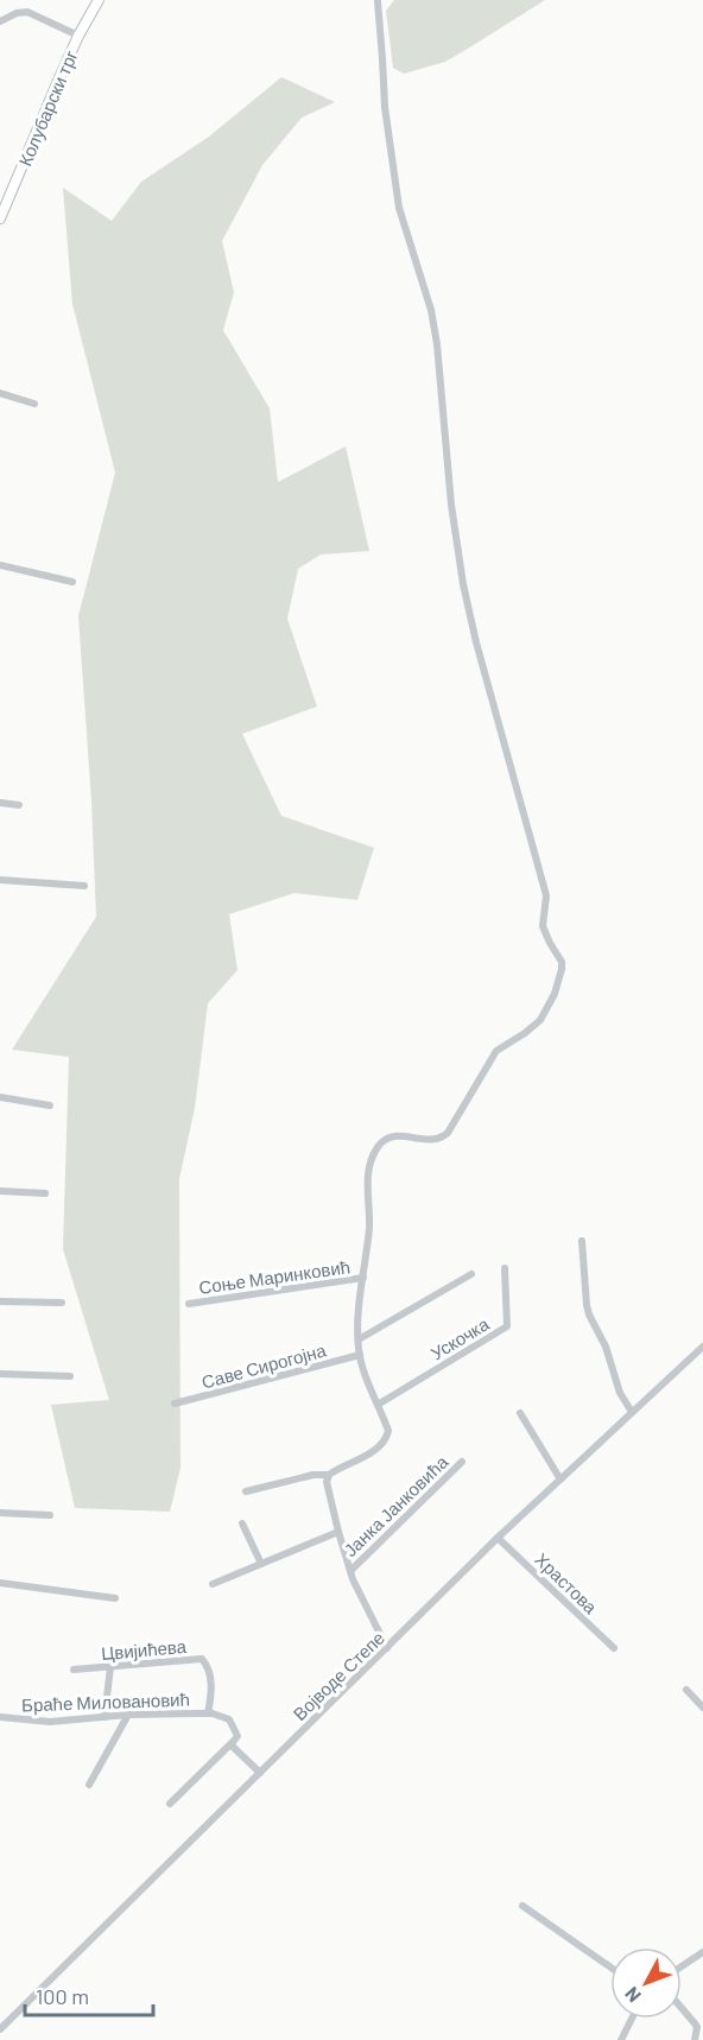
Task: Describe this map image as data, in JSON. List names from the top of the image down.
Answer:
{
  "streets": {
    "street": [
      "Колубарски трг",
      "Соње Маринковић",
      "Ускочка",
      "Саве Сирогојна",
      "Јанка Јанковића",
      "Храстова",
      "Цвијићева",
      "Војводе Степе",
      "Браће Миловановић"
    ]
  },
  "crossings": [
    ["Храстова", "Војводе Степе"],
    ["Цвијићева", "Браће Миловановић"]
  ],
  "scale_bar": "100 m",
  "north": "bottom left"
}
